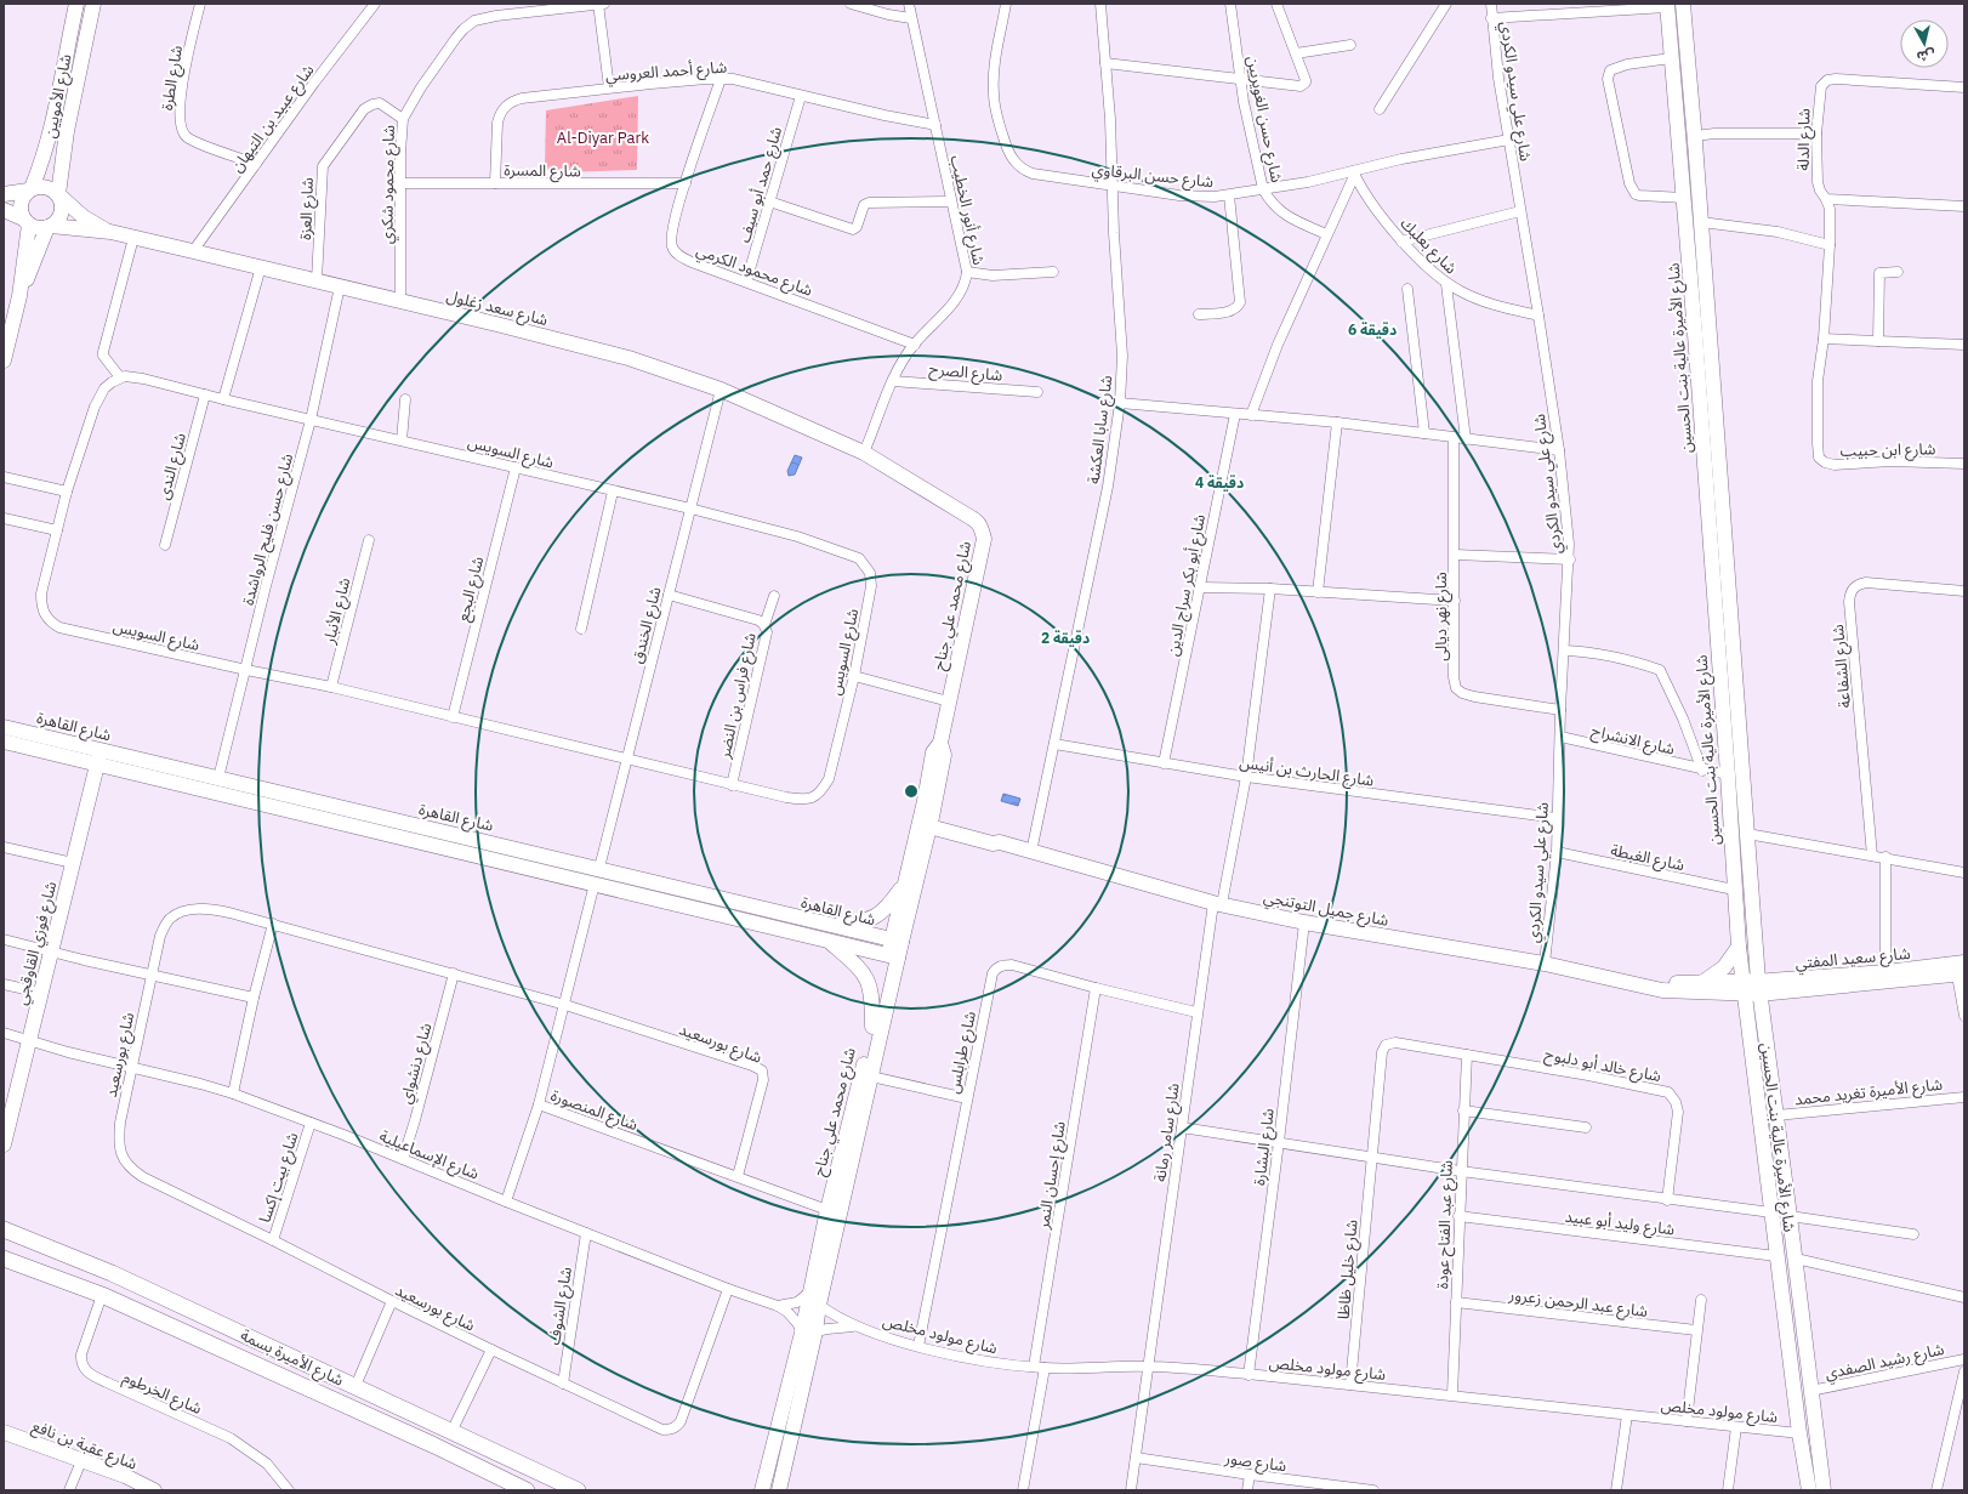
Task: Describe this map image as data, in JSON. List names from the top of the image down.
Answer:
{
  "streets": {
    "main road": [
      "شارع الأمويين",
      "شارع سعد زغلول",
      "شارع الأميرة عالية بنت الحسين",
      "شارع محمد علي جناح",
      "شارع القاهرة",
      "شارع جميل التوتنجي",
      "شارع فوزي القاوقجي",
      "شارع سعيد المفتي",
      "شارع الأميرة بسمة",
      "شارع عقبة بن نافع"
    ],
    "street": [
      "شارع أحمد العروسي",
      "شارع الطرة",
      "شارع علي سيدو الكردي",
      "شارع عبيد بن التيهان",
      "شارع حسن الغويريين",
      "شارع الدلة",
      "شارع المسرة",
      "شارع حسن البرقاوي",
      "شارع محمود شكري",
      "شارع حمد أبو سيف",
      "شارع العزة",
      "شارع أنور الخطيب",
      "شارع بعلبك",
      "شارع محمود الكرمي",
      "شارع الصرح",
      "شارع سابا العكشة",
      "شارع ابن حبيب",
      "شارع السويس",
      "شارع الندى",
      "شارع حسن فليح الرواشدة",
      "شارع أبو بكر سراج الدين",
      "شارع البجع",
      "شارع الأنبار",
      "شارع نهر ديالى",
      "شارع الخندق",
      "شارع الشفاعة",
      "شارع فراس بن النضر",
      "شارع الانشراح",
      "شارع الحارث بن أنيس",
      "شارع الغبطة",
      "شارع بورسعيد",
      "شارع طرابلس",
      "شارع دنشواي",
      "شارع خالد أبو دلبوح",
      "شارع الأميرة تغريد محمد",
      "شارع المنصورة",
      "شارع سامر رمانة",
      "شارع البشارة",
      "شارع الإسماعيلية",
      "شارع إحسان النمر",
      "شارع بيت إكسا",
      "شارع وليد أبو عبيد",
      "شارع عبد الفتاح عودة",
      "شارع خليل ظاظا",
      "شارع عبد الرحمن زعرور",
      "شارع الشوف",
      "شارع مولود مخلص",
      "شارع رشيد الصفدي",
      "شارع الخرطوم",
      "شارع صور"
    ]
  },
  "crossings": [
    ["شارع أحمد العروسي", "شارع المسرة"],
    ["شارع أحمد العروسي", "شارع حمد أبو سيف"],
    ["شارع أحمد العروسي", "شارع أنور الخطيب"],
    ["شارع أحمد العروسي", "شارع محمود الكرمي"],
    ["شارع الطرة", "شارع عبيد بن التيهان"],
    ["شارع علي سيدو الكردي", "شارع حسن البرقاوي"],
    ["شارع علي سيدو الكردي", "شارع بعلبك"],
    ["شارع علي سيدو الكردي", "شارع نهر ديالى"],
    ["شارع علي سيدو الكردي", "شارع الانشراح"],
    ["شارع علي سيدو الكردي", "شارع الحارث بن أنيس"],
    ["شارع علي سيدو الكردي", "شارع الغبطة"],
    ["شارع علي سيدو الكردي", "شارع جميل التوتنجي"],
    ["شارع الأمويين", "شارع سعد زغلول"],
    ["شارع عبيد بن التيهان", "شارع سعد زغلول"],
    ["شارع حسن الغويريين", "شارع حسن البرقاوي"],
    ["شارع الدلة", "شارع ابن حبيب"],
    ["شارع المسرة", "شارع محمود شكري"],
    ["شارع المسرة", "شارع محمود الكرمي"],
    ["شارع حسن البرقاوي", "شارع بعلبك"],
    ["شارع حسن البرقاوي", "شارع سابا العكشة"],
    ["شارع محمود شكري", "شارع العزة"],
    ["شارع محمود شكري", "شارع سعد زغلول"],
    ["شارع حمد أبو سيف", "شارع محمود الكرمي"],
    ["شارع العزة", "شارع سعد زغلول"],
    ["شارع أنور الخطيب", "شارع محمود الكرمي"],
    ["شارع أنور الخطيب", "شارع سعد زغلول"],
    ["شارع أنور الخطيب", "شارع الصرح"],
    ["شارع أنور الخطيب", "شارع محمد علي جناح"],
    ["شارع سعد زغلول", "شارع حسن فليح الرواشدة"],
    ["شارع سعد زغلول", "شارع محمد علي جناح"],
    ["شارع سعد زغلول", "شارع الخندق"],
    ["شارع الأميرة عالية بنت الحسين", "شارع الانشراح"],
    ["شارع الأميرة عالية بنت الحسين", "شارع الغبطة"],
    ["شارع الأميرة عالية بنت الحسين", "شارع جميل التوتنجي"],
    ["شارع الأميرة عالية بنت الحسين", "شارع سعيد المفتي"],
    ["شارع الأميرة عالية بنت الحسين", "شارع الأميرة تغريد محمد"],
    ["شارع الأميرة عالية بنت الحسين", "شارع وليد أبو عبيد"],
    ["شارع الأميرة عالية بنت الحسين", "شارع مولود مخلص"],
    ["شارع الأميرة عالية بنت الحسين", "شارع رشيد الصفدي"],
    ["شارع سابا العكشة", "شارع الحارث بن أنيس"],
    ["شارع سابا العكشة", "شارع جميل التوتنجي"],
    ["شارع السويس", "شارع الندى"],
    ["شارع السويس", "شارع حسن فليح الرواشدة"],
    ["شارع السويس", "شارع البجع"],
    ["شارع السويس", "شارع الأنبار"],
    ["شارع السويس", "شارع الخندق"],
    ["شارع السويس", "شارع فراس بن النضر"],
    ["شارع حسن فليح الرواشدة", "شارع القاهرة"],
    ["شارع أبو بكر سراج الدين", "شارع الحارث بن أنيس"],
    ["شارع محمد علي جناح", "شارع القاهرة"],
    ["شارع محمد علي جناح", "شارع جميل التوتنجي"],
    ["شارع محمد علي جناح", "شارع المنصورة"],
    ["شارع محمد علي جناح", "شارع الإسماعيلية"],
    ["شارع محمد علي جناح", "شارع مولود مخلص"],
    ["شارع الخندق", "شارع فراس بن النضر"],
    ["شارع الخندق", "شارع القاهرة"],
    ["شارع القاهرة", "شارع فوزي القاوقجي"],
    ["شارع القاهرة", "شارع المنصورة"],
    ["شارع الحارث بن أنيس", "شارع سامر رمانة"],
    ["شارع جميل التوتنجي", "شارع سعيد المفتي"],
    ["شارع جميل التوتنجي", "شارع سامر رمانة"],
    ["شارع جميل التوتنجي", "شارع البشارة"],
    ["شارع فوزي القاوقجي", "شارع الإسماعيلية"],
    ["شارع بورسعيد", "شارع دنشواي"],
    ["شارع بورسعيد", "شارع المنصورة"],
    ["شارع بورسعيد", "شارع الإسماعيلية"],
    ["شارع بورسعيد", "شارع بيت إكسا"],
    ["شارع بورسعيد", "شارع الشوف"],
    ["شارع طرابلس", "شارع سامر رمانة"],
    ["شارع طرابلس", "شارع إحسان النمر"],
    ["شارع طرابلس", "شارع مولود مخلص"],
    ["شارع دنشواي", "شارع الإسماعيلية"],
    ["شارع خالد أبو دلبوح", "شارع عبد الفتاح عودة"],
    ["شارع خالد أبو دلبوح", "شارع خليل ظاظا"],
    ["شارع سامر رمانة", "شارع مولود مخلص"],
    ["شارع سامر رمانة", "شارع صور"],
    ["شارع البشارة", "شارع مولود مخلص"],
    ["شارع الإسماعيلية", "شارع بيت إكسا"],
    ["شارع الإسماعيلية", "شارع الشوف"],
    ["شارع الإسماعيلية", "شارع مولود مخلص"],
    ["شارع إحسان النمر", "شارع مولود مخلص"],
    ["شارع وليد أبو عبيد", "شارع عبد الفتاح عودة"],
    ["شارع عبد الفتاح عودة", "شارع عبد الرحمن زعرور"],
    ["شارع عبد الفتاح عودة", "شارع مولود مخلص"],
    ["شارع خليل ظاظا", "شارع مولود مخلص"],
    ["شارع الأميرة بسمة", "شارع الخرطوم"]
  ],
  "parks": ["Al-Diyar Park"],
  "north": "bottom",
  "rings": ["6 دقيقة", "4 دقيقة", "2 دقيقة"]
}
